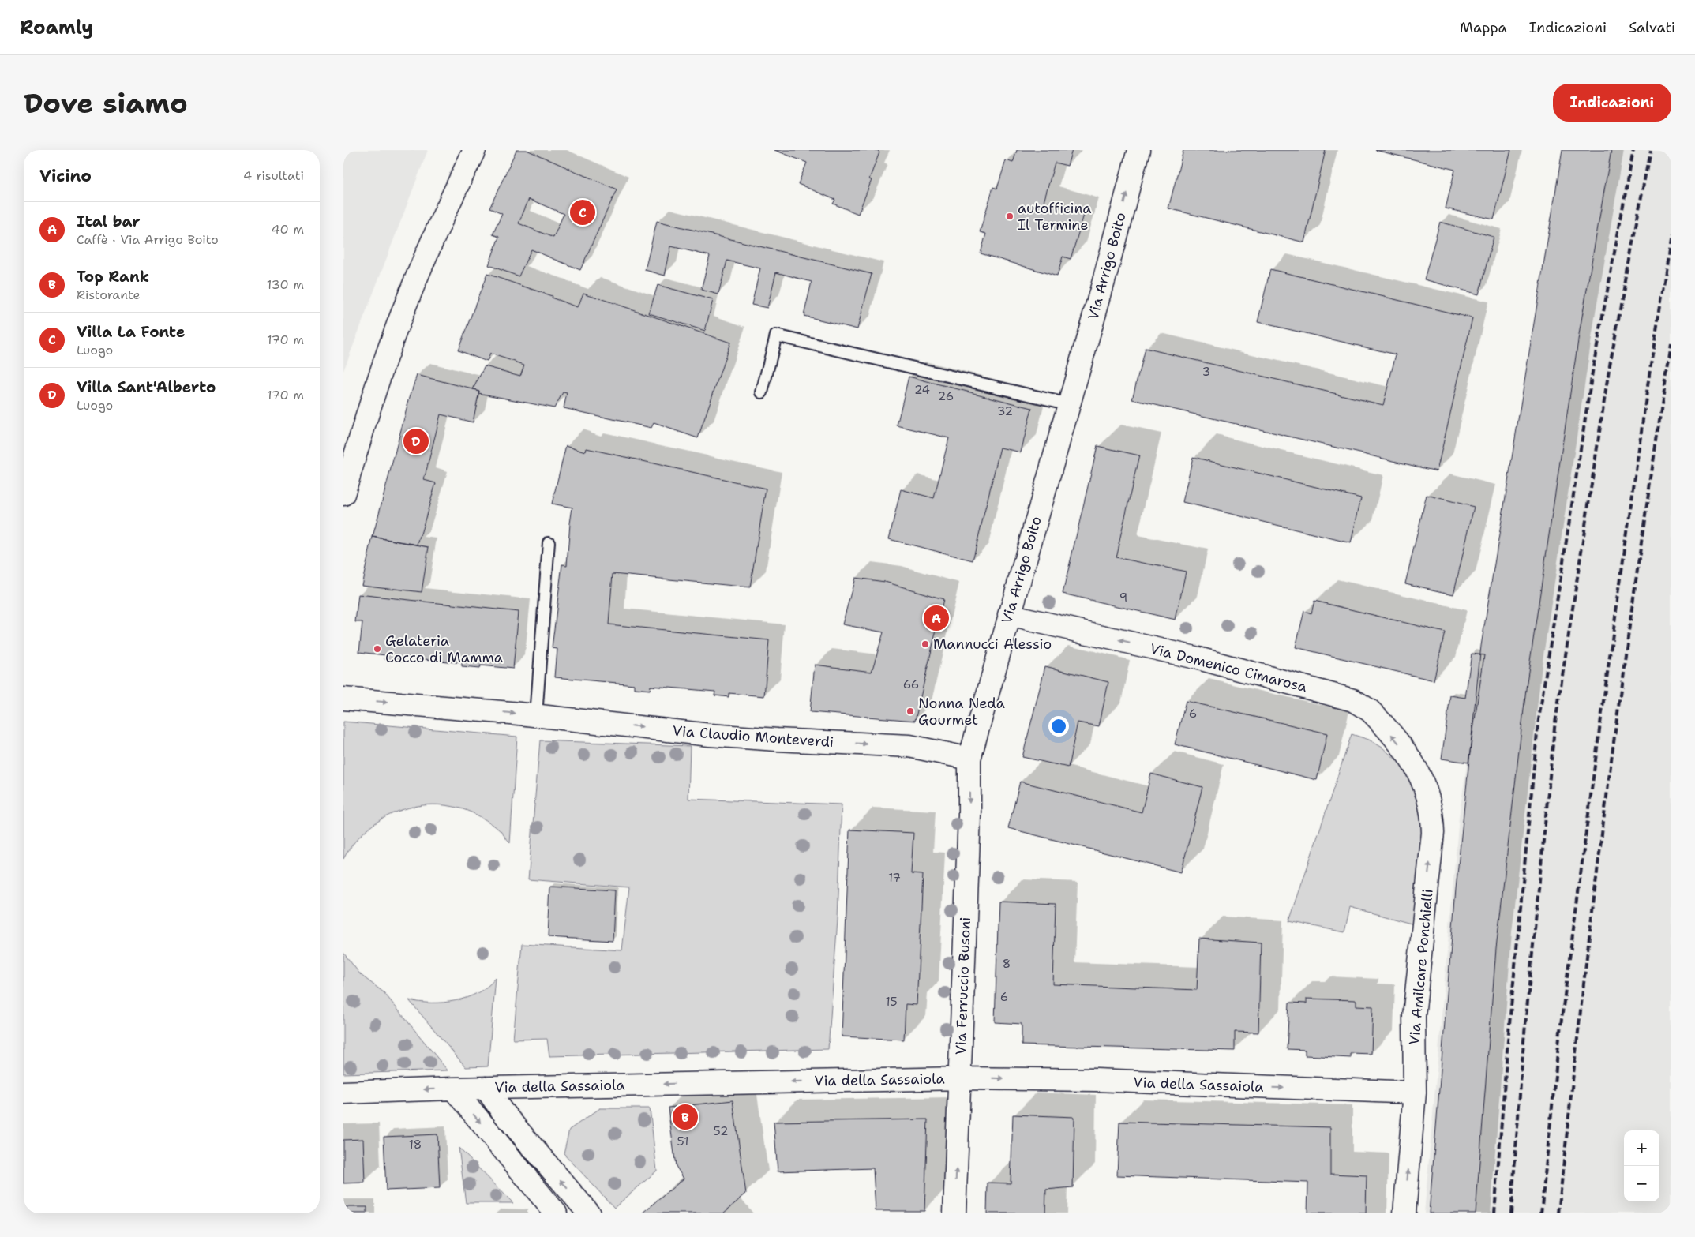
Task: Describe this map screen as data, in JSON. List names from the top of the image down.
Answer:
{
  "streets": {
    "street": [
      "Via Arrigo Boito",
      "Via Domenico Cimarosa",
      "Via Claudio Monteverdi",
      "Via Amilcare Ponchielli",
      "Via Ferruccio Busoni",
      "Via della Sassaiola"
    ]
  },
  "crossings": [
    ["Via Arrigo Boito", "Via Domenico Cimarosa"],
    ["Via Arrigo Boito", "Via Claudio Monteverdi"],
    ["Via Arrigo Boito", "Via Ferruccio Busoni"],
    ["Via Domenico Cimarosa", "Via Amilcare Ponchielli"],
    ["Via Claudio Monteverdi", "Via Ferruccio Busoni"],
    ["Via Amilcare Ponchielli", "Via della Sassaiola"],
    ["Via Ferruccio Busoni", "Via della Sassaiola"]
  ],
  "one_way": [
    "Via Arrigo Boito",
    "Via Domenico Cimarosa",
    "Via Claudio Monteverdi",
    "Via Amilcare Ponchielli"
  ],
  "places": [
    "autofficina Il Termine",
    "Mannucci Alessio",
    "Gelateria Cocco di Mamma",
    "Nonna Neda Gourmet"
  ],
  "house_numbers": [
    "3",
    "24",
    "26",
    "32",
    "9",
    "66",
    "6",
    "17",
    "8",
    "6",
    "15",
    "52",
    "51",
    "18"
  ],
  "page": {
    "header": "Roamly",
    "nav": ["Mappa", "Indicazioni", "Salvati"],
    "buttons": "Indicazioni",
    "title": "Dove siamo",
    "heading": ["Vicino", "4 risultati"],
    "pins": [
      "C",
      "D",
      "A",
      "B"
    ],
    "list": [
      {
        "mark": "A",
        "name": "Ital bar",
        "note": "Caffè · Via Arrigo Boito",
        "value": "40 m"
      },
      {
        "mark": "B",
        "name": "Top Rank",
        "note": "Ristorante",
        "value": "130 m"
      },
      {
        "mark": "C",
        "name": "Villa La Fonte",
        "note": "Luogo",
        "value": "170 m"
      },
      {
        "mark": "D",
        "name": "Villa Sant'Alberto",
        "note": "Luogo",
        "value": "170 m"
      }
    ],
    "map_buttons": ["+", "−"]
  }
}
